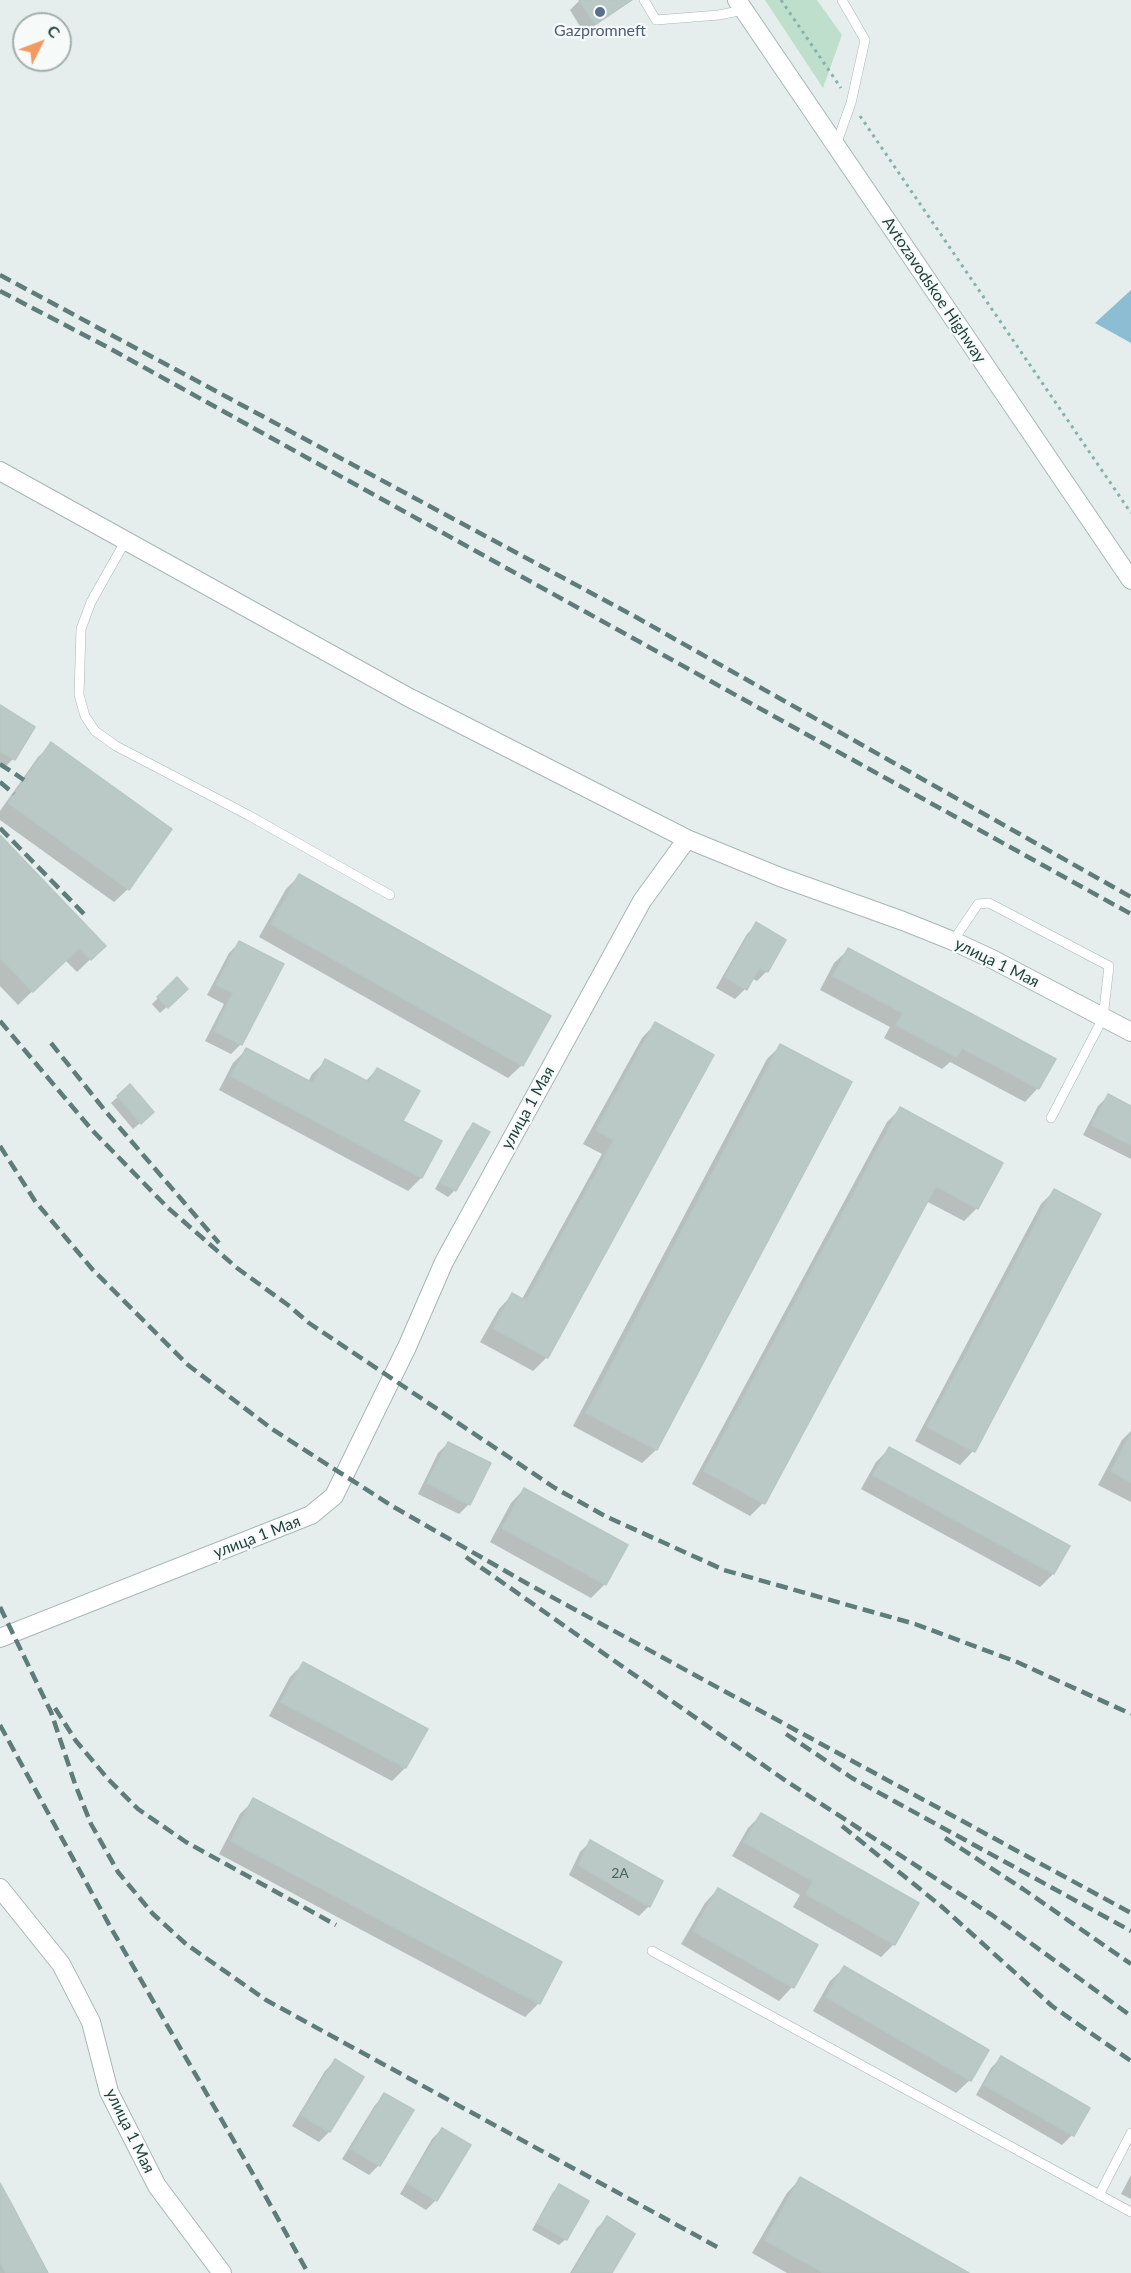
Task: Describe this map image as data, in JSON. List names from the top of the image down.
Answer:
{
  "streets": {
    "street": ["Avtozavodskoe Highway", "улица 1 Мая"]
  },
  "places": ["Gazpromneft"],
  "house_numbers": ["2А"],
  "north": "top right"
}
